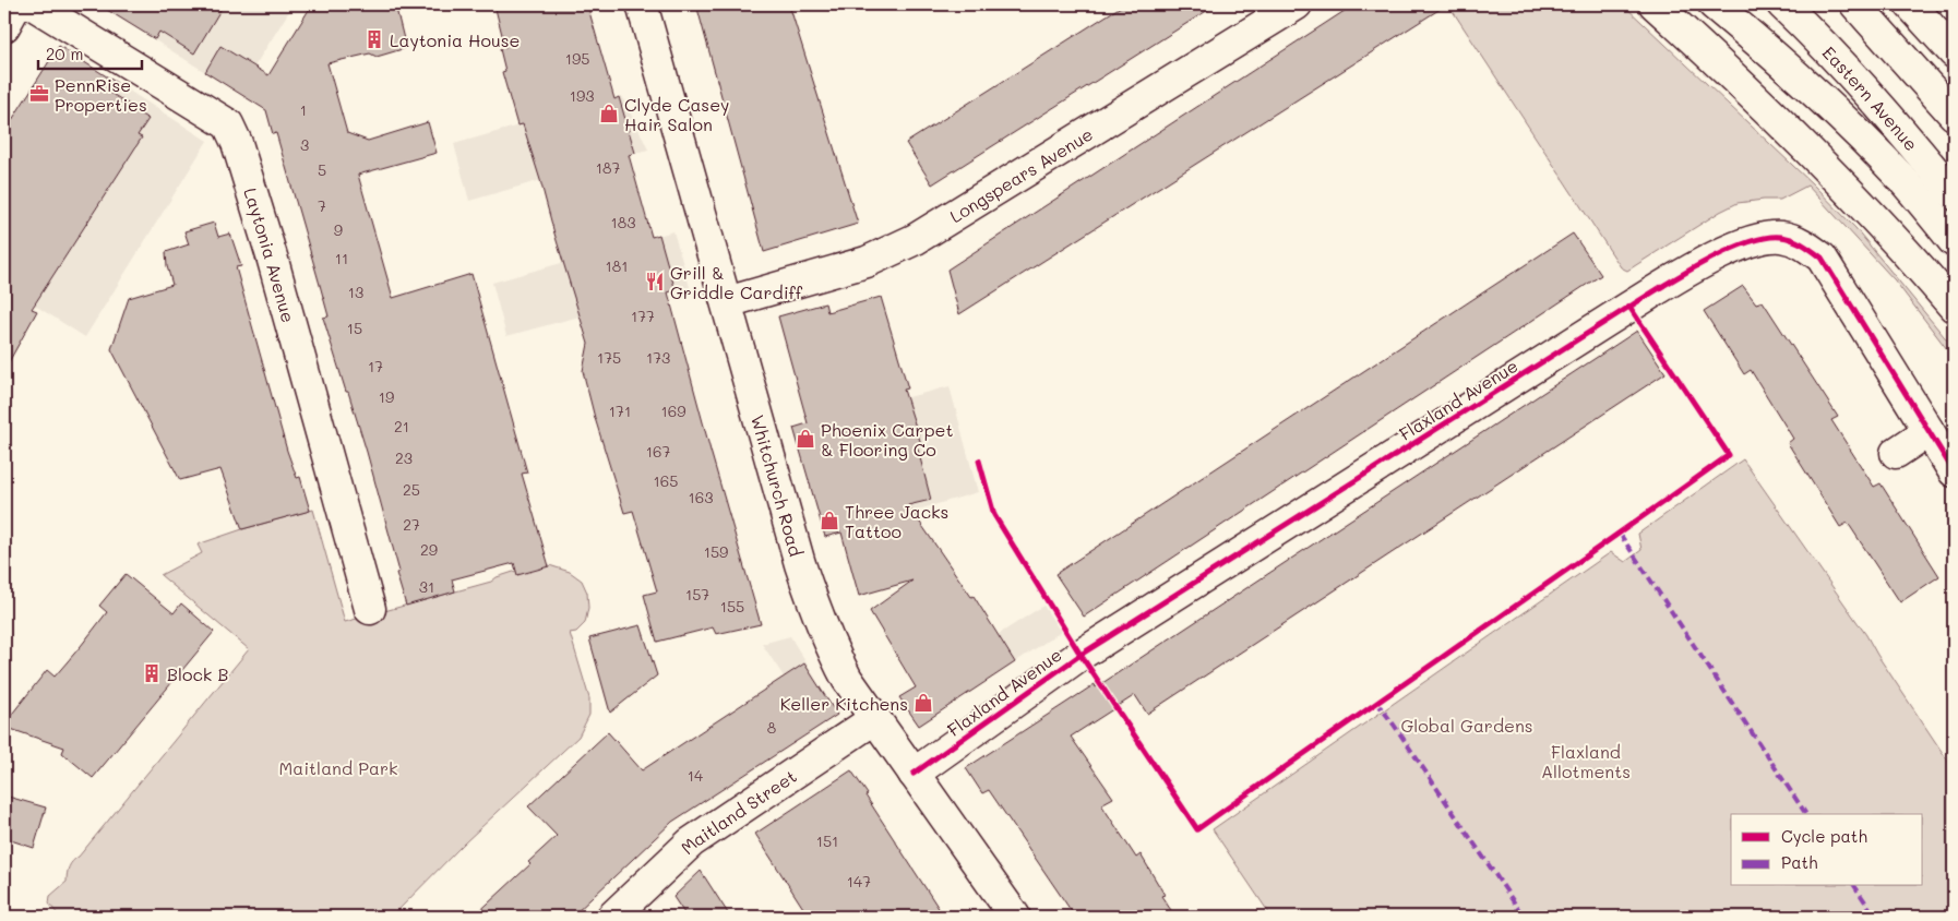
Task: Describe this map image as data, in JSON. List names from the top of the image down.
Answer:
{
  "streets": {
    "main road": [
      "Eastern Avenue",
      "Longspears Avenue",
      "Laytonia Avenue",
      "Flaxland Avenue",
      "Whitchurch Road",
      "Maitland Street"
    ]
  },
  "crossings": [
    ["Longspears Avenue", "Whitchurch Road"],
    ["Flaxland Avenue", "Whitchurch Road"],
    ["Whitchurch Road", "Maitland Street"]
  ],
  "parks": ["Global Gardens", "Flaxland Allotments", "Maitland Park"],
  "places": {
    "building": ["Laytonia House", "Block B"],
    "office": ["PennRise Properties"],
    "shop": [
      "Clyde Casey Hair Salon",
      "Phoenix Carpet & Flooring Co",
      "Three Jacks Tattoo",
      "Keller Kitchens"
    ],
    "restaurant": ["Grill & Griddle Cardiff"]
  },
  "house_numbers": [
    "195",
    "193",
    "1",
    "3",
    "187",
    "5",
    "7",
    "183",
    "9",
    "11",
    "181",
    "13",
    "177",
    "15",
    "175",
    "173",
    "17",
    "19",
    "171",
    "169",
    "21",
    "167",
    "23",
    "165",
    "25",
    "163",
    "27",
    "29",
    "159",
    "31",
    "157",
    "155",
    "8",
    "14",
    "151",
    "147"
  ],
  "legend": ["Cycle path", "Path"],
  "scale_bar": "20 m"
}
